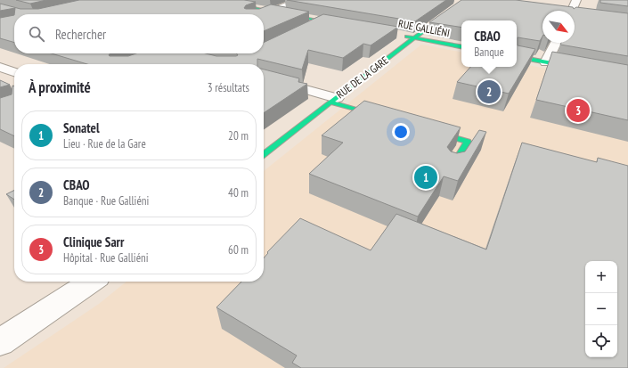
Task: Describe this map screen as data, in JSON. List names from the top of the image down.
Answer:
{
  "streets": {
    "street": ["RUE GALLIÉNI", "RUE DE LA GARE"]
  },
  "crossings": [
    ["RUE GALLIÉNI", "RUE DE LA GARE"]
  ],
  "north": "bottom right",
  "page": {
    "search": "Rechercher",
    "popup": ["CBAO", "Banque"],
    "heading": ["À proximité", "3 résultats"],
    "pins": ["2", "3", "1"],
    "list": [
      {
        "mark": "1",
        "name": "Sonatel",
        "note": "Lieu · Rue de la Gare",
        "value": "20 m"
      },
      {
        "mark": "2",
        "name": "CBAO",
        "note": "Banque · Rue Galliéni",
        "value": "40 m"
      },
      {
        "mark": "3",
        "name": "Clinique Sarr",
        "note": "Hôpital · Rue Galliéni",
        "value": "60 m"
      }
    ],
    "map_buttons": ["+", "−"]
  }
}
